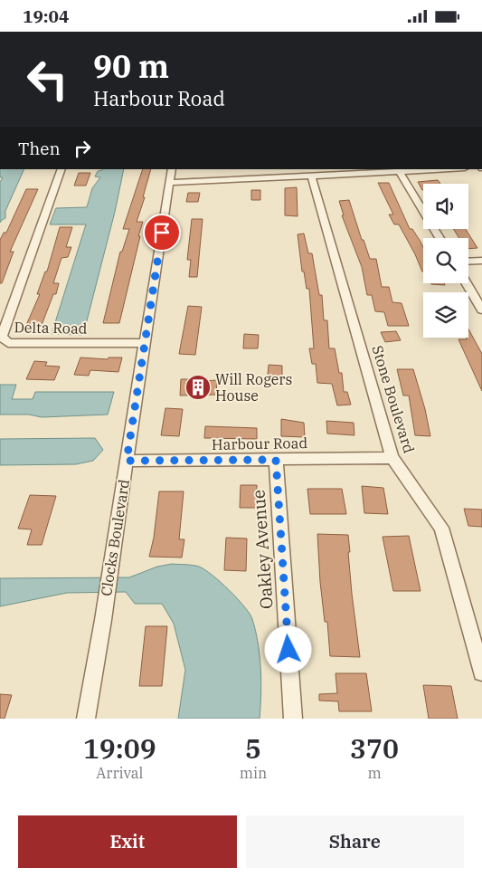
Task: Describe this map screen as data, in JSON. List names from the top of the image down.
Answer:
{
  "streets": {
    "street": [
      "Delta Road",
      "Stone Boulevard",
      "Harbour Road",
      "Clocks Boulevard",
      "Oakley Avenue"
    ]
  },
  "crossings": [
    ["Delta Road", "Clocks Boulevard"],
    ["Stone Boulevard", "Harbour Road"],
    ["Harbour Road", "Clocks Boulevard"],
    ["Harbour Road", "Oakley Avenue"]
  ],
  "places": {
    "building": ["Will Rogers House"]
  },
  "page": {
    "status": "19:04",
    "turn": ["90 m", "Harbour Road"],
    "then": "Then",
    "eta": [
      "19:09",
      "Arrival",
      "5",
      "min",
      "370",
      "m"
    ],
    "buttons": ["Exit", "Share"]
  }
}
